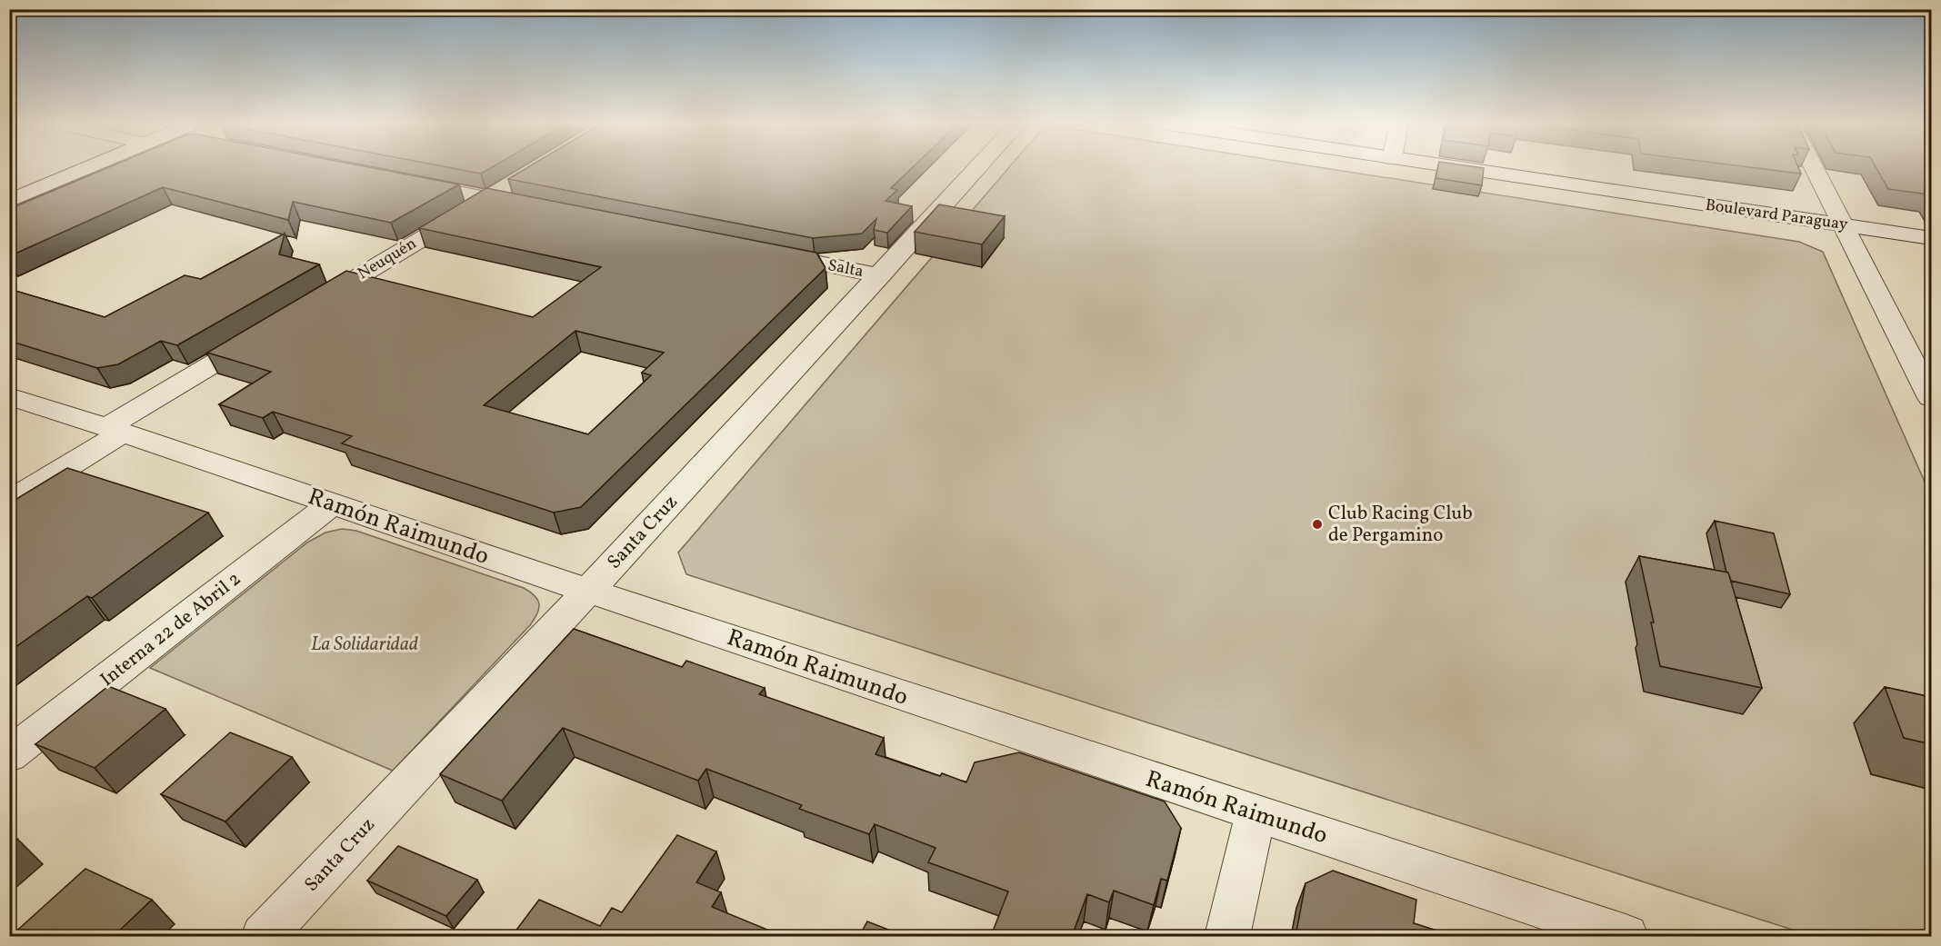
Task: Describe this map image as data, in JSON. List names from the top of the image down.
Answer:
{
  "streets": {
    "street": [
      "Boulevard Paraguay",
      "Neuquén",
      "Salta",
      "Ramón Raimundo",
      "Santa Cruz",
      "Interna 22 de Abril 2"
    ]
  },
  "crossings": [
    ["Salta", "Santa Cruz"],
    ["Ramón Raimundo", "Santa Cruz"],
    ["Ramón Raimundo", "Interna 22 de Abril 2"]
  ],
  "parks": ["La Solidaridad"],
  "places": ["Club Racing Club de Pergamino"]
}
